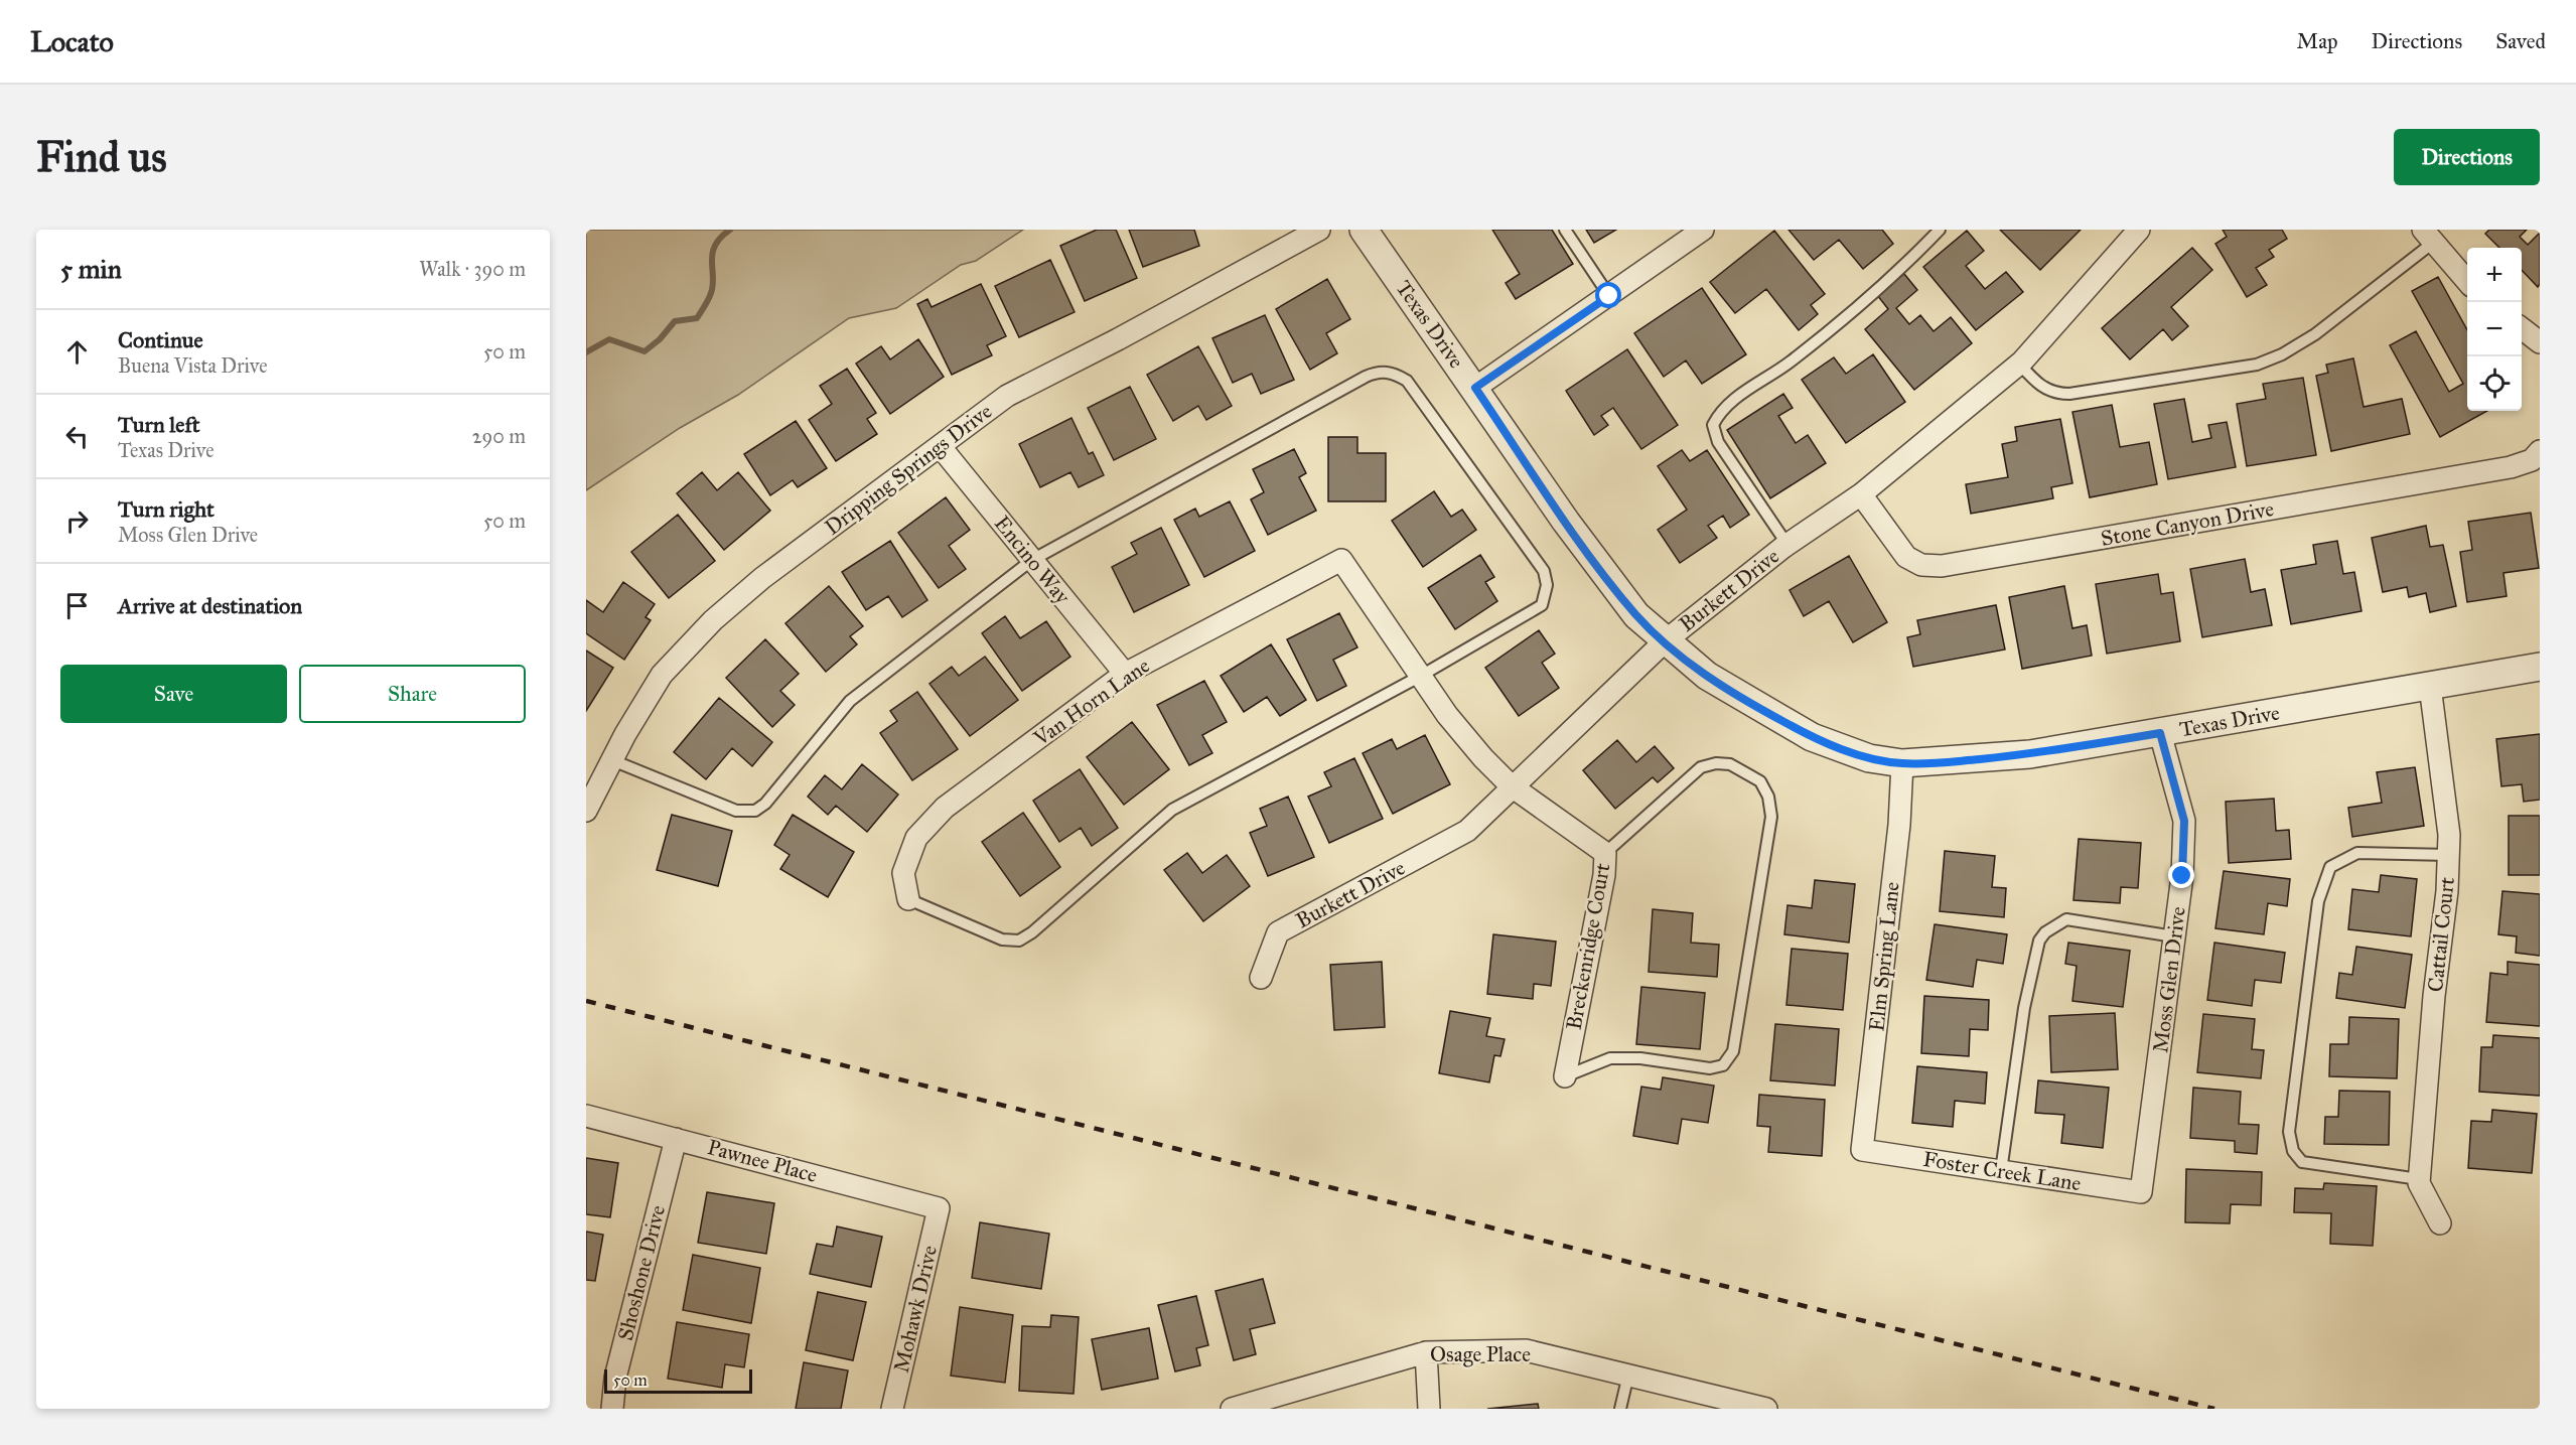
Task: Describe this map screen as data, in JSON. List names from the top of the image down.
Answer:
{
  "streets": {
    "street": [
      "Texas Drive",
      "Dripping Springs Drive",
      "Stone Canyon Drive",
      "Encino Way",
      "Burkett Drive",
      "Van Horn Lane",
      "Cattail Court",
      "Breckenridge Court",
      "Elm Spring Lane",
      "Moss Glen Drive",
      "Pawnee Place",
      "Foster Creek Lane",
      "Shoshone Drive",
      "Mohawk Drive",
      "Osage Place"
    ]
  },
  "crossings": [
    ["Texas Drive", "Burkett Drive"],
    ["Texas Drive", "Cattail Court"],
    ["Texas Drive", "Elm Spring Lane"],
    ["Texas Drive", "Moss Glen Drive"],
    ["Dripping Springs Drive", "Encino Way"],
    ["Stone Canyon Drive", "Burkett Drive"],
    ["Encino Way", "Van Horn Lane"],
    ["Burkett Drive", "Breckenridge Court"],
    ["Van Horn Lane", "Breckenridge Court"],
    ["Elm Spring Lane", "Foster Creek Lane"],
    ["Moss Glen Drive", "Foster Creek Lane"],
    ["Pawnee Place", "Shoshone Drive"],
    ["Pawnee Place", "Mohawk Drive"]
  ],
  "scale_bar": "50 m",
  "page": {
    "header": "Locato",
    "nav": ["Map", "Directions", "Saved"],
    "buttons": [
      "Directions",
      ["Save", "Share"]
    ],
    "title": "Find us",
    "heading": ["5 min", "Walk · 390 m"],
    "map_buttons": ["+", "−"],
    "list": [
      ["Continue", "Buena Vista Drive", "50 m"],
      ["Turn left", "Texas Drive", "290 m"],
      ["Turn right", "Moss Glen Drive", "50 m"],
      "Arrive at destination"
    ],
    "scale": "50 m"
  }
}
